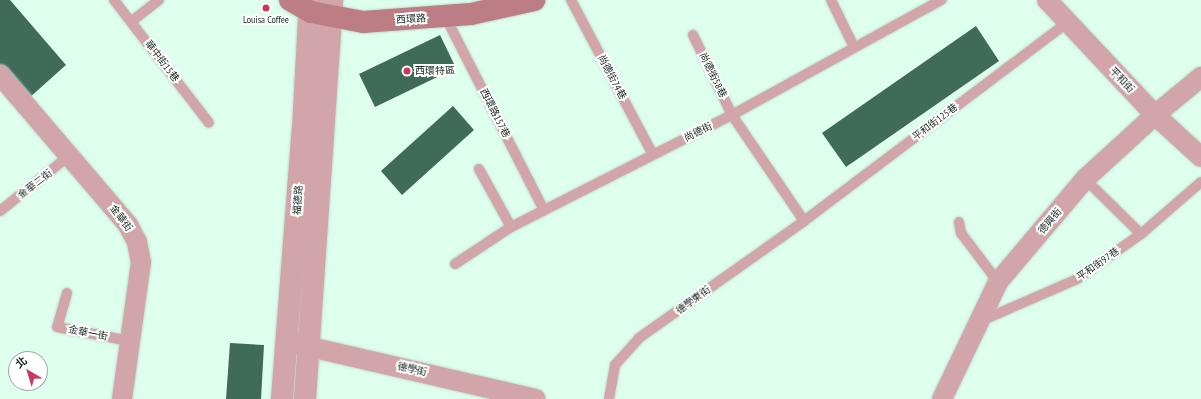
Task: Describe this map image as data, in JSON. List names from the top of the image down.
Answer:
{
  "streets": {
    "main road": ["西環路"],
    "street": [
      "平和街",
      "福德路",
      "金華街",
      "德興街",
      "德學街"
    ],
    "lane": [
      "華中街15巷",
      "尚德街58巷",
      "尚德街74巷",
      "西環路157巷",
      "平和街125巷",
      "尚德街",
      "金華二街",
      "平和街97巷",
      "德學東街",
      "金華一街"
    ]
  },
  "crossings": [
    ["西環路", "西環路157巷"],
    ["西環路", "福德路"],
    ["尚德街58巷", "平和街125巷"],
    ["尚德街58巷", "尚德街"],
    ["尚德街58巷", "德學東街"],
    ["尚德街74巷", "尚德街"],
    ["平和街", "平和街125巷"],
    ["平和街", "德興街"],
    ["西環路157巷", "尚德街"],
    ["平和街125巷", "德學東街"],
    ["金華二街", "金華街"],
    ["福德路", "德學街"],
    ["金華街", "金華一街"],
    ["德興街", "平和街97巷"]
  ],
  "places": ["Louisa Coffee", "西環特區"],
  "north": "top left"
}
